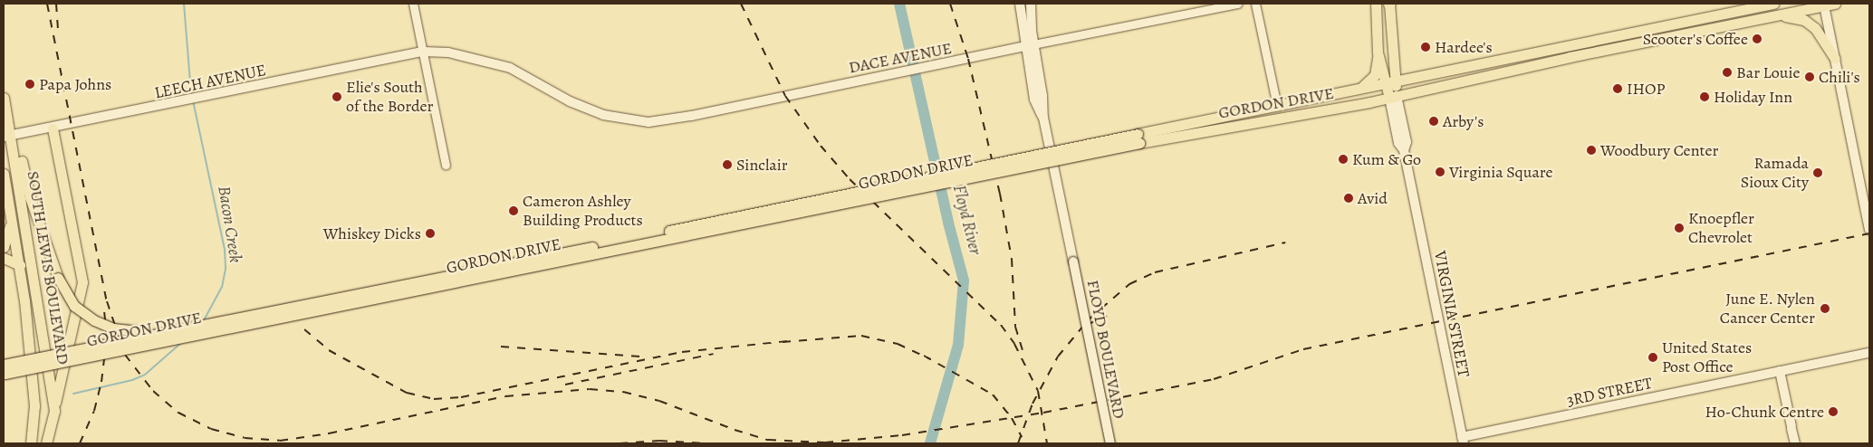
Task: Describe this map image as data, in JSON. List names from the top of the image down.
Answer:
{
  "streets": {
    "main road": [
      "DACE AVENUE",
      "LEECH AVENUE",
      "GORDON DRIVE",
      "SOUTH LEWIS BOULEVARD",
      "VIRGINIA STREET",
      "FLOYD BOULEVARD",
      "3RD STREET"
    ]
  },
  "crossings": [
    ["DACE AVENUE", "LEECH AVENUE"],
    ["DACE AVENUE", "FLOYD BOULEVARD"],
    ["LEECH AVENUE", "SOUTH LEWIS BOULEVARD"],
    ["GORDON DRIVE", "VIRGINIA STREET"],
    ["VIRGINIA STREET", "3RD STREET"]
  ],
  "water": ["Floyd River", "Bacon Creek"],
  "places": [
    "Scooter's Coffee",
    "Hardee's",
    "Bar Louie",
    "Chili's",
    "Papa Johns",
    "IHOP",
    "Elie's South of the Border",
    "Holiday Inn",
    "Arby's",
    "Woodbury Center",
    "Kum & Go",
    "Sinclair",
    "Virginia Square",
    "Ramada Sioux City",
    "Avid",
    "Cameron Ashley Building Products",
    "Knoepfler Chevrolet",
    "Whiskey Dicks",
    "June E. Nylen Cancer Center",
    "United States Post Office",
    "Ho-Chunk Centre"
  ]
}
